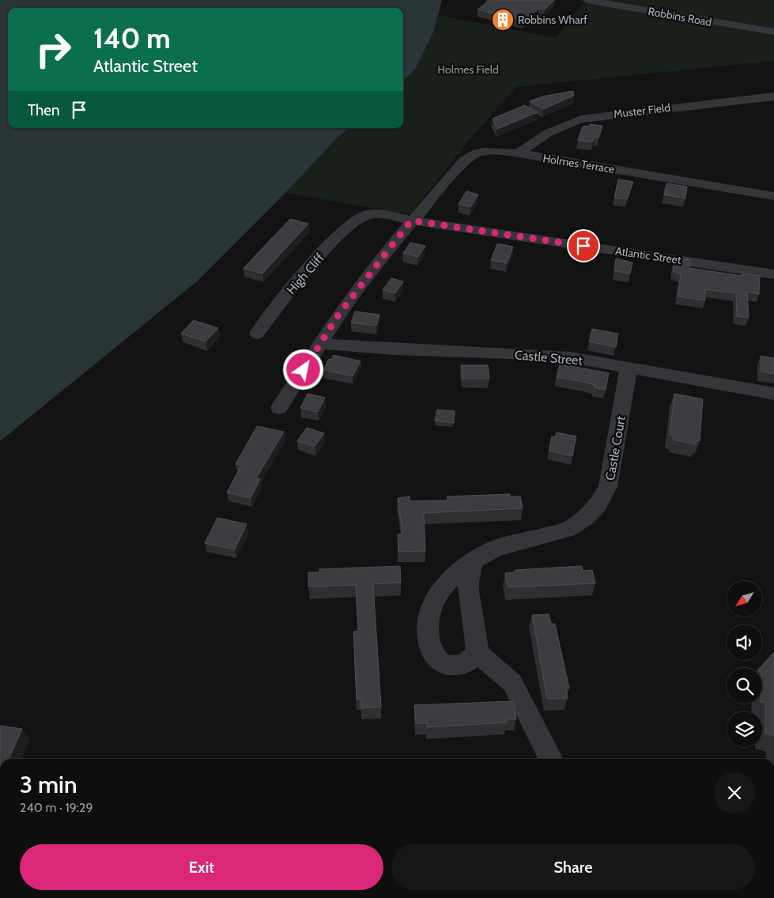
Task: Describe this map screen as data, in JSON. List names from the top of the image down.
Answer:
{
  "streets": {
    "street": [
      "Robbins Road",
      "Muster Field",
      "Holmes Terrace",
      "Atlantic Street",
      "High Cliff",
      "Castle Street",
      "Castle Court"
    ]
  },
  "crossings": [
    ["Muster Field", "Holmes Terrace"],
    ["Holmes Terrace", "Atlantic Street"],
    ["Holmes Terrace", "Castle Street"],
    ["Atlantic Street", "High Cliff"],
    ["Castle Street", "Castle Court"]
  ],
  "parks": ["Holmes Field"],
  "places": {
    "building": ["Robbins Wharf"]
  },
  "north": "bottom left",
  "page": {
    "turn": ["140 m", "Atlantic Street"],
    "then": "Then",
    "heading": ["3 min", "240 m · 19:29"],
    "buttons": ["Exit", "Share"]
  }
}
